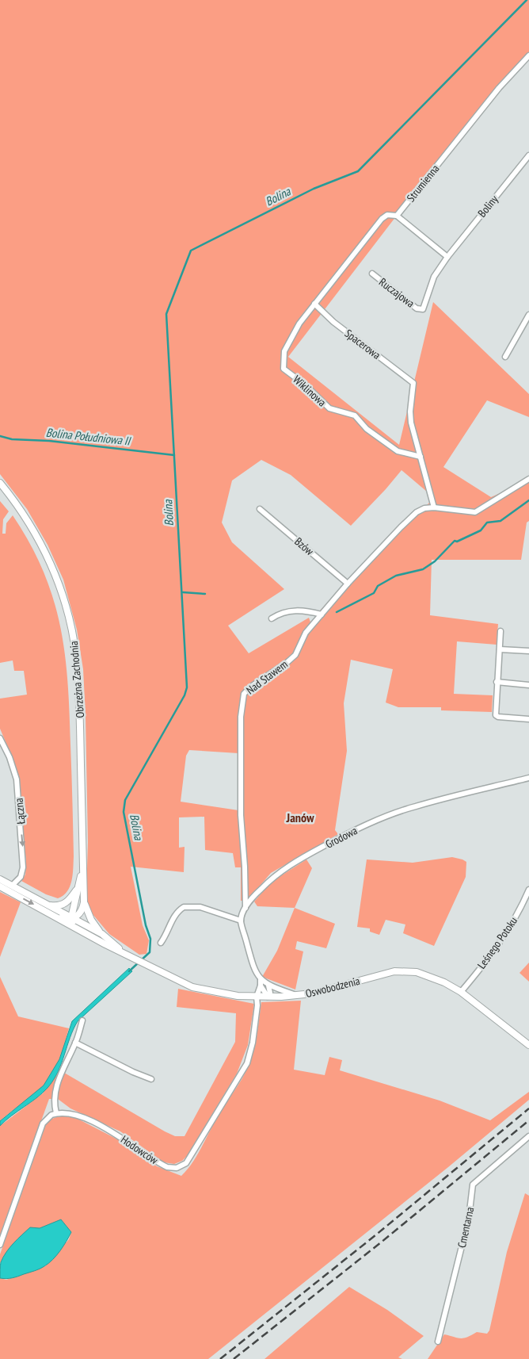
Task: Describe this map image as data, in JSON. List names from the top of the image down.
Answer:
{
  "streets": {
    "street": [
      "Strumienna",
      "Boliny",
      "Ruczajowa",
      "Spacerowa",
      "Wiklinowa",
      "Bzów",
      "Nad Stawem",
      "Obrzeżna Zachodnia",
      "Łączna",
      "Grodowa",
      "Leśnego Potoku",
      "Oswobodzenia",
      "Hodowców",
      "Cmentarna"
    ]
  },
  "crossings": [
    ["Boliny", "Ruczajowa"],
    ["Spacerowa", "Wiklinowa"],
    ["Bzów", "Nad Stawem"],
    ["Nad Stawem", "Grodowa"],
    ["Obrzeżna Zachodnia", "Oswobodzenia"],
    ["Łączna", "Oswobodzenia"],
    ["Leśnego Potoku", "Oswobodzenia"],
    ["Oswobodzenia", "Hodowców"]
  ],
  "one_way": ["Łączna"],
  "districts": ["Janów"],
  "water": ["Bolina", "Bolina Południowa II"]
}
